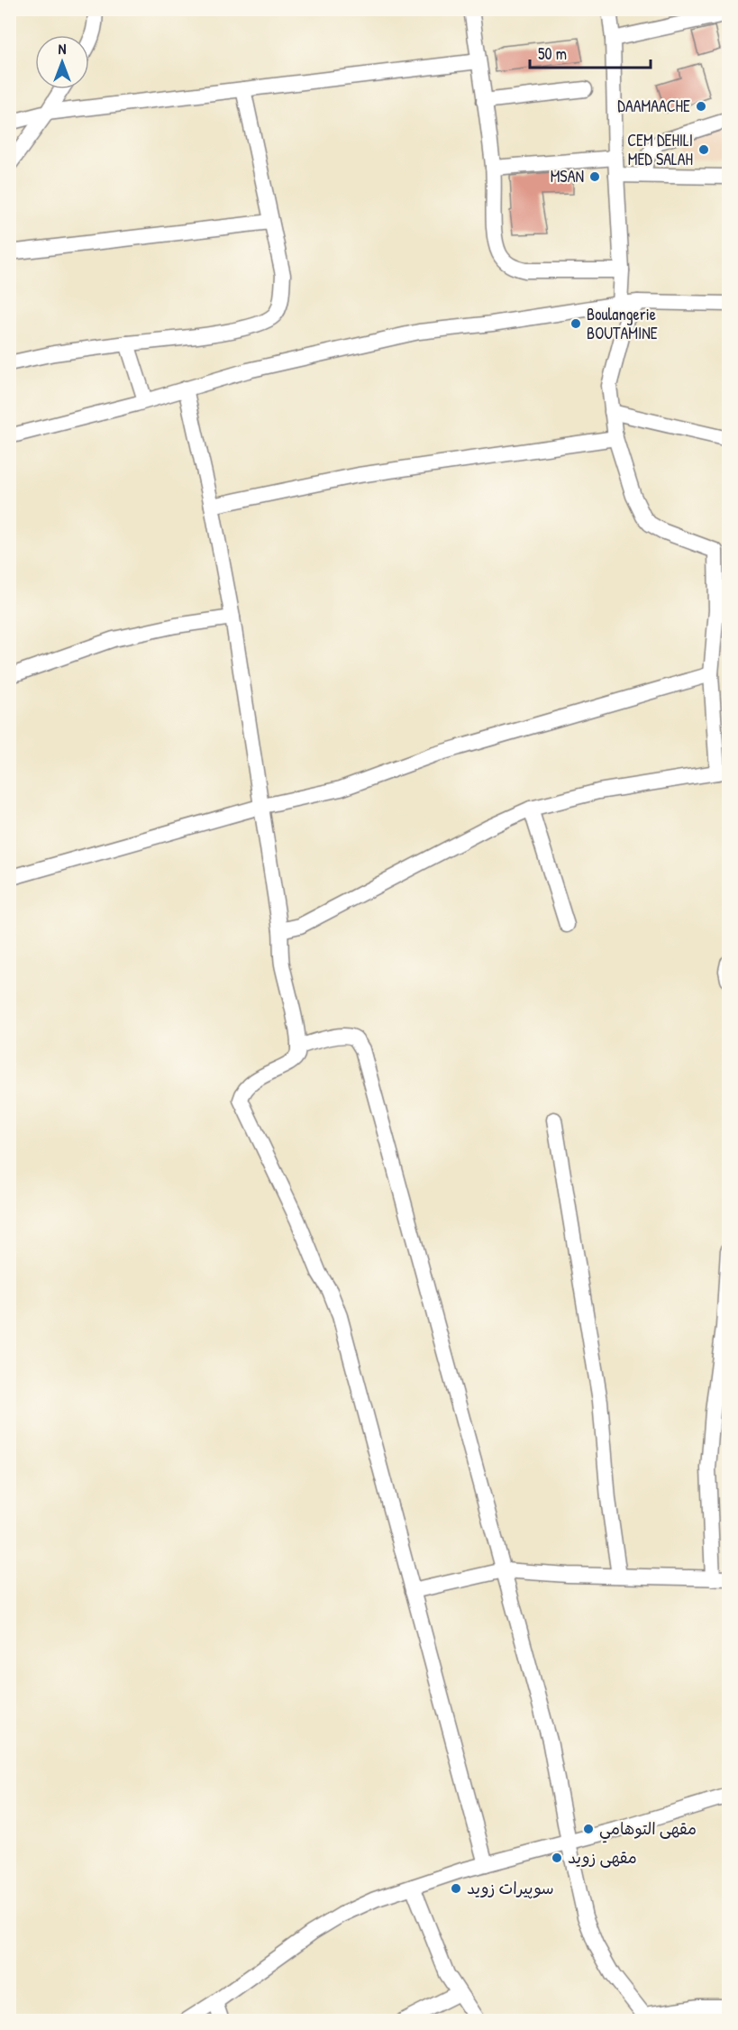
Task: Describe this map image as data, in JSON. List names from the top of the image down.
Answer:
{
  "places": [
    "DAAMAACHE",
    "CEM DEHILI MED SALAH",
    "MSAN",
    "Boulangerie BOUTAMINE",
    "مقهى التوهامي",
    "مقهى زويد",
    "سوپيرات زويد"
  ],
  "scale_bar": "50 m",
  "north": "top"
}
